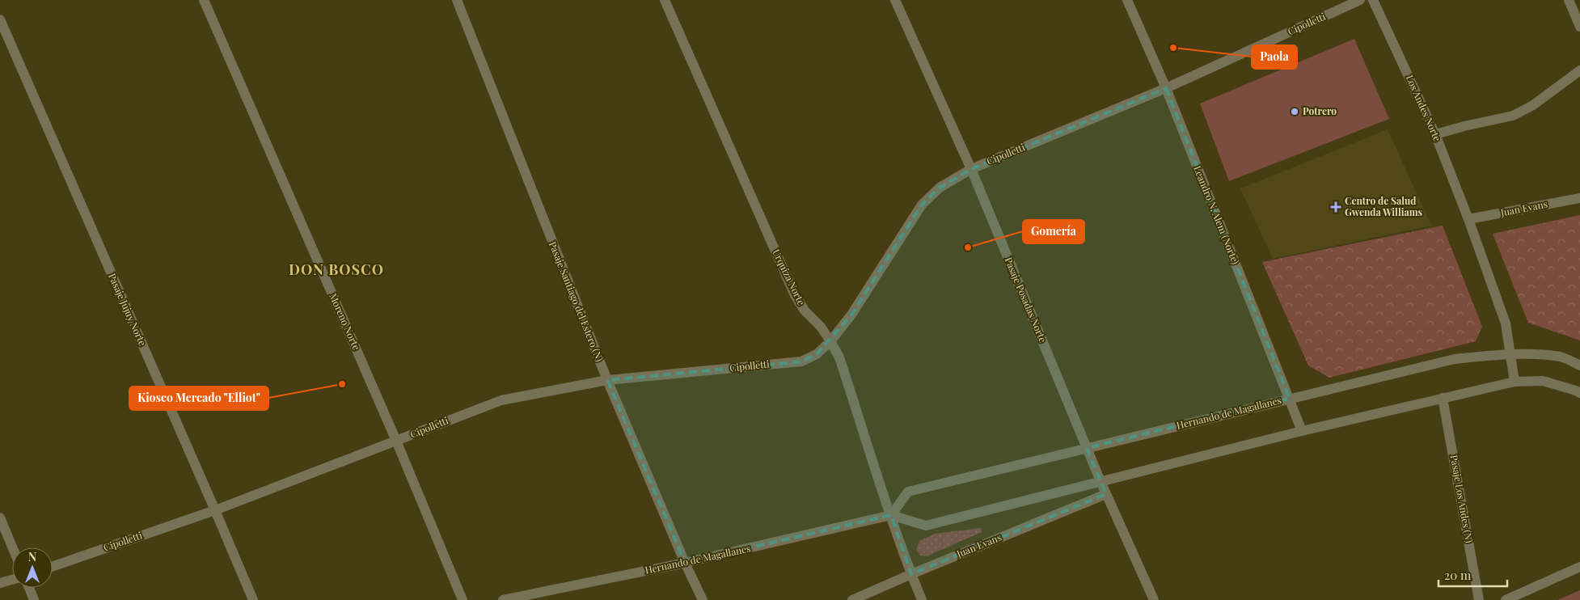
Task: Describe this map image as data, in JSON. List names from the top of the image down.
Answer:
{
  "streets": {
    "street": [
      "Cipolletti",
      "Los Andes Norte",
      "Juan Evans",
      "Leandro N. Alem (Norte)",
      "Urquiza Norte",
      "Pasaje Posadas Norte",
      "Pasaje Santiago del Estero (N)",
      "Pasaje Jujuy Norte",
      "Moreno Norte",
      "Hernando de Magallanes",
      "Pasaje Los Andes (N)"
    ]
  },
  "crossings": [
    ["Cipolletti", "Leandro N. Alem (Norte)"],
    ["Cipolletti", "Urquiza Norte"],
    ["Cipolletti", "Pasaje Posadas Norte"],
    ["Cipolletti", "Pasaje Santiago del Estero (N)"],
    ["Cipolletti", "Pasaje Jujuy Norte"],
    ["Cipolletti", "Moreno Norte"],
    ["Los Andes Norte", "Juan Evans"],
    ["Juan Evans", "Urquiza Norte"],
    ["Juan Evans", "Pasaje Posadas Norte"],
    ["Leandro N. Alem (Norte)", "Hernando de Magallanes"],
    ["Urquiza Norte", "Hernando de Magallanes"],
    ["Pasaje Posadas Norte", "Hernando de Magallanes"],
    ["Pasaje Santiago del Estero (N)", "Hernando de Magallanes"],
    ["Hernando de Magallanes", "Pasaje Los Andes (N)"]
  ],
  "districts": ["DON BOSCO"],
  "places": {
    "other": [
      "Paola",
      "Potrero",
      "Gomería",
      "Kiosco Mercado \"Elliot\""
    ],
    "health": ["Centro de Salud Gwenda Williams"]
  },
  "scale_bar": "20 m",
  "north": "top"
}
